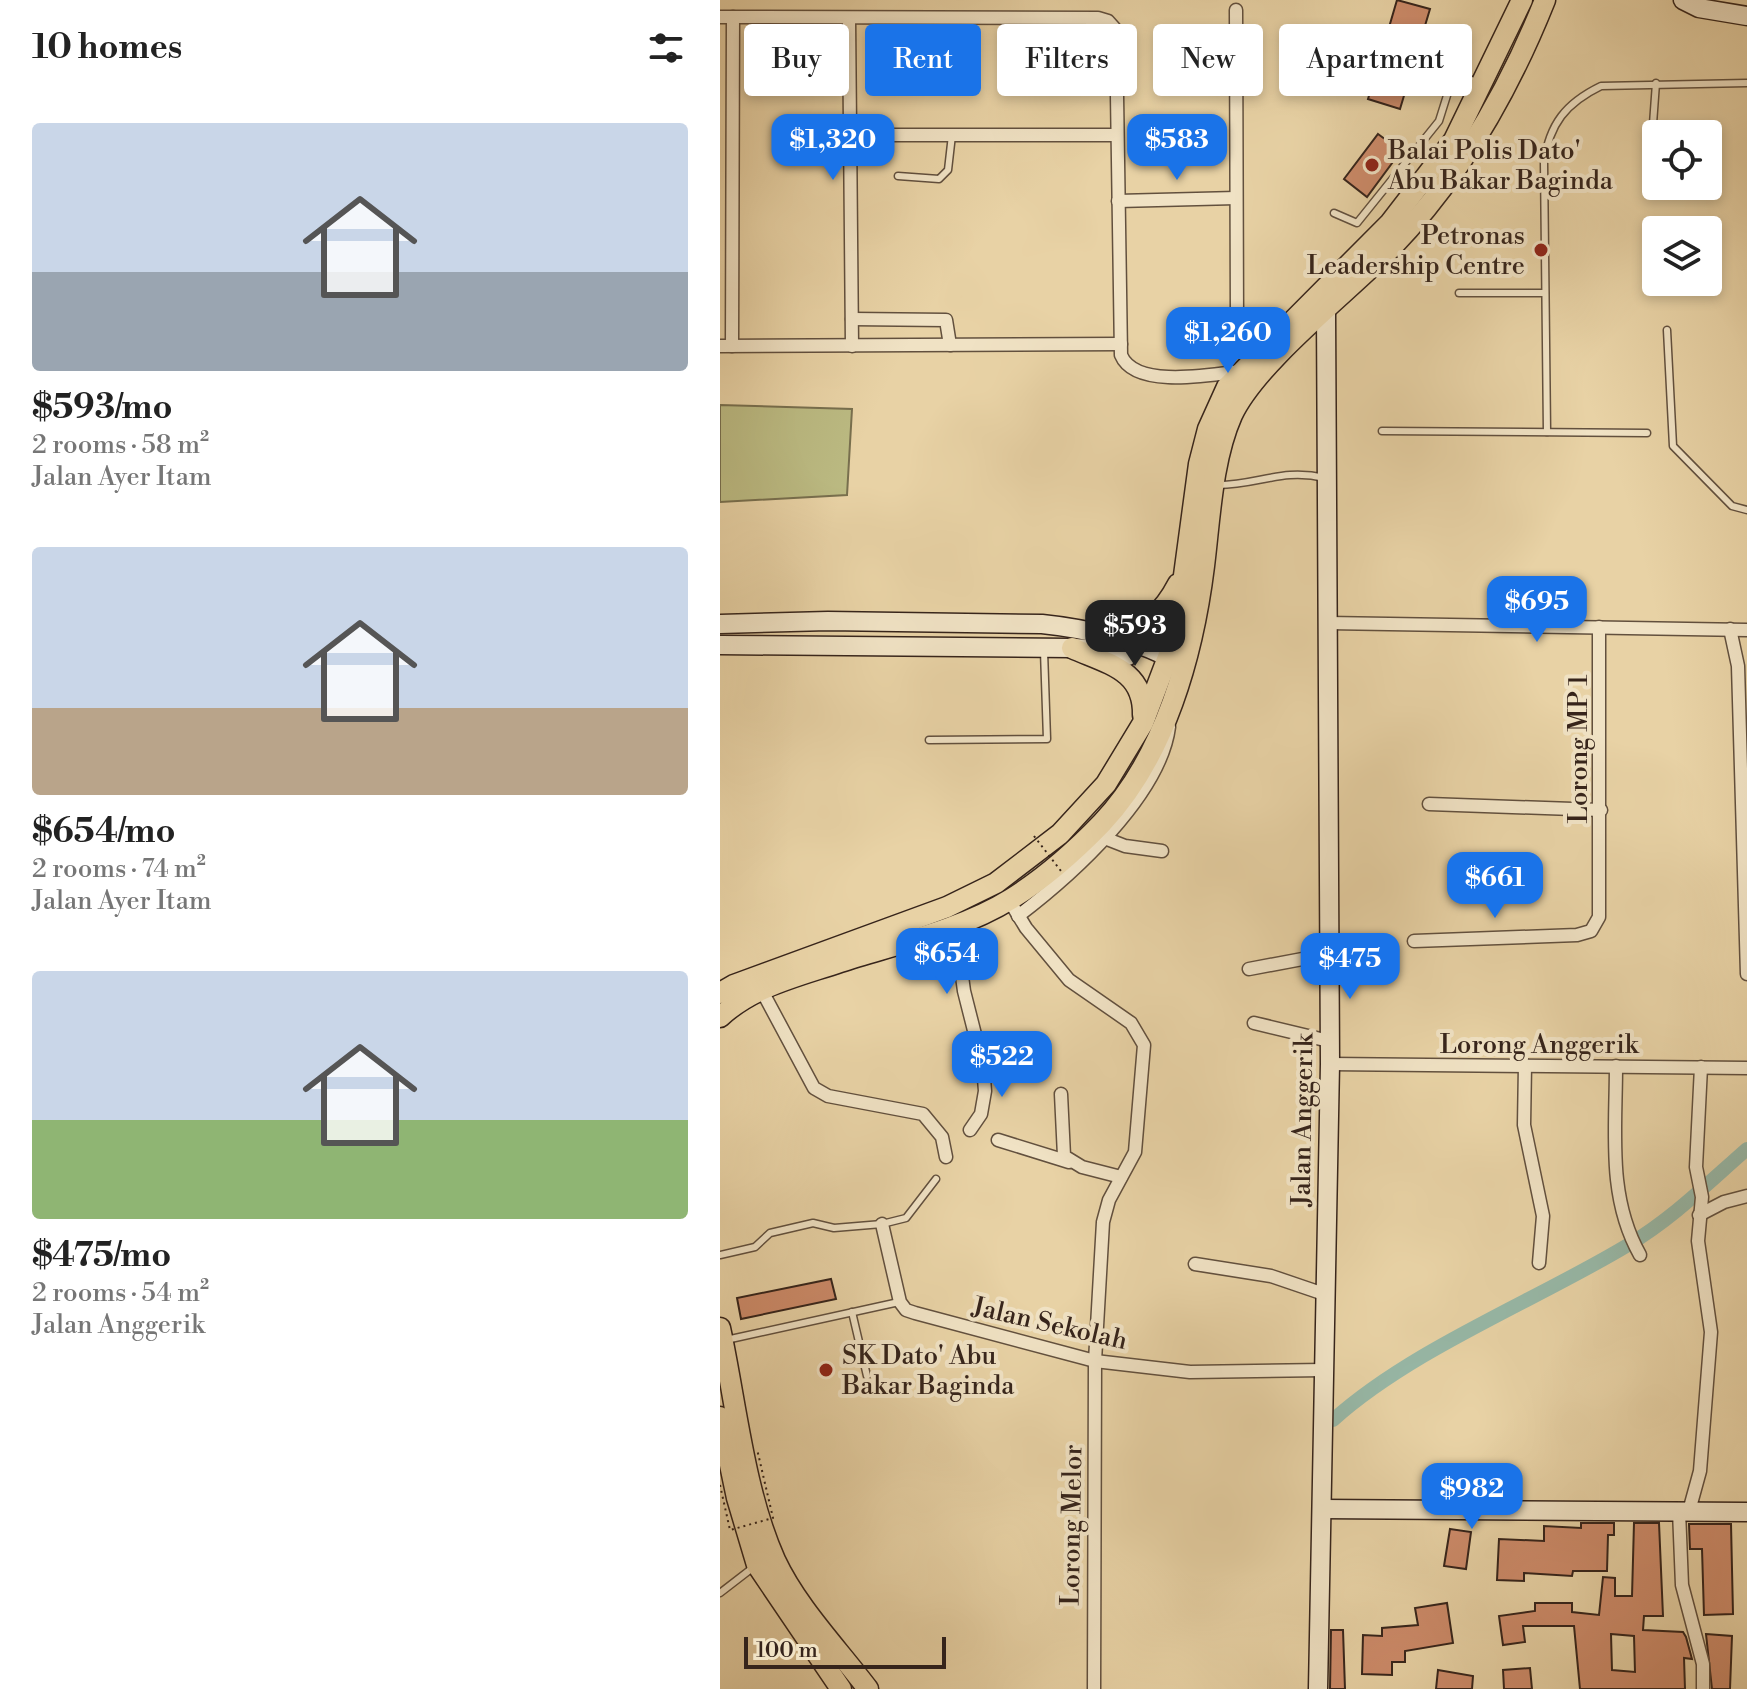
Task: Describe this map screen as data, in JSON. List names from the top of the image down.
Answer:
{
  "streets": {
    "street": [
      "Lorong MP 1",
      "Lorong Anggerik",
      "Jalan Anggerik",
      "Jalan Sekolah",
      "Lorong Melor"
    ]
  },
  "crossings": [
    ["Lorong Anggerik", "Jalan Anggerik"],
    ["Jalan Anggerik", "Jalan Sekolah"],
    ["Jalan Sekolah", "Lorong Melor"]
  ],
  "places": ["Balai Polis Dato' Abu Bakar Baginda", "Petronas Leadership Centre", "SK Dato' Abu Bakar Baginda"],
  "scale_bar": "100 m",
  "page": {
    "heading": "10 homes",
    "chip": [
      "Buy",
      "Rent",
      "Filters",
      "New",
      "Apartment"
    ],
    "list": [
      {
        "name": "$593/mo",
        "note": "2 rooms · 58 m² · Jalan Ayer Itam"
      },
      {
        "name": "$654/mo",
        "note": "2 rooms · 74 m² · Jalan Ayer Itam"
      },
      {
        "name": "$475/mo",
        "note": "2 rooms · 54 m² · Jalan Anggerik"
      }
    ],
    "price": [
      "$1,320",
      "$583",
      "$1,260",
      "$695",
      "$593",
      "$661",
      "$654",
      "$475",
      "$522",
      "$982"
    ],
    "scale": "100 m"
  }
}
